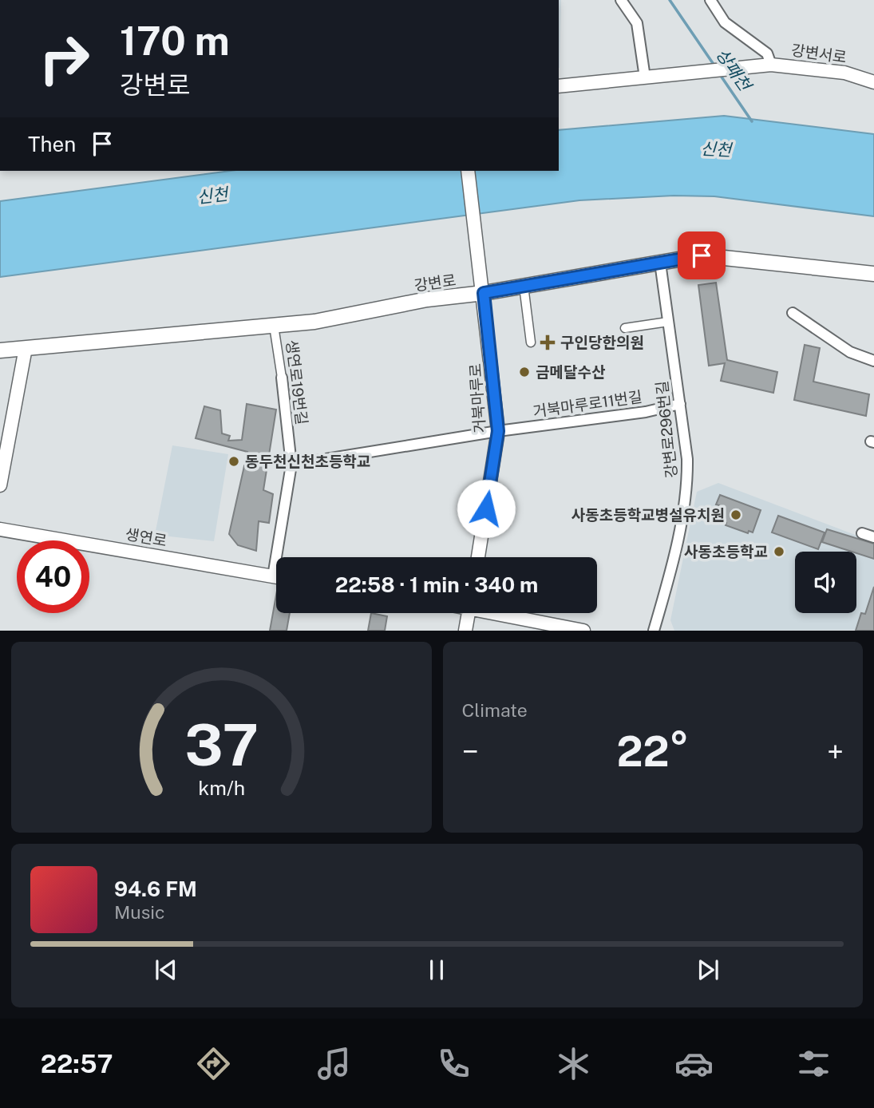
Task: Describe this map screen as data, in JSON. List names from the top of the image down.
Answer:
{
  "streets": {
    "main road": ["강변로"],
    "street": [
      "강변서로",
      "생연로19번길",
      "거북마루로",
      "거북마루로11번길",
      "강변로296번길",
      "생연로"
    ]
  },
  "crossings": [
    ["강변로", "생연로19번길"],
    ["강변로", "거북마루로"],
    ["강변로", "강변로296번길"],
    ["생연로19번길", "거북마루로11번길"],
    ["생연로19번길", "생연로"],
    ["거북마루로", "거북마루로11번길"],
    ["거북마루로11번길", "강변로296번길"]
  ],
  "water": ["상패천", "신천"],
  "places": {
    "health": ["구인당한의원"],
    "other": [
      "금메달수산",
      "동두천신천초등학교",
      "사동초등학교병설유치원",
      "사동초등학교"
    ]
  },
  "page": {
    "turn": ["170 m", "강변로"],
    "then": "Then",
    "limit": "40",
    "trip": "22:58 · 1 min · 340 m",
    "tile": "Climate",
    "heat": ["−", "22°", "+"],
    "song": ["94.6 FM", "Music"],
    "tabs": "22:57",
    "gauge": ["37", "km/h"]
  }
}
